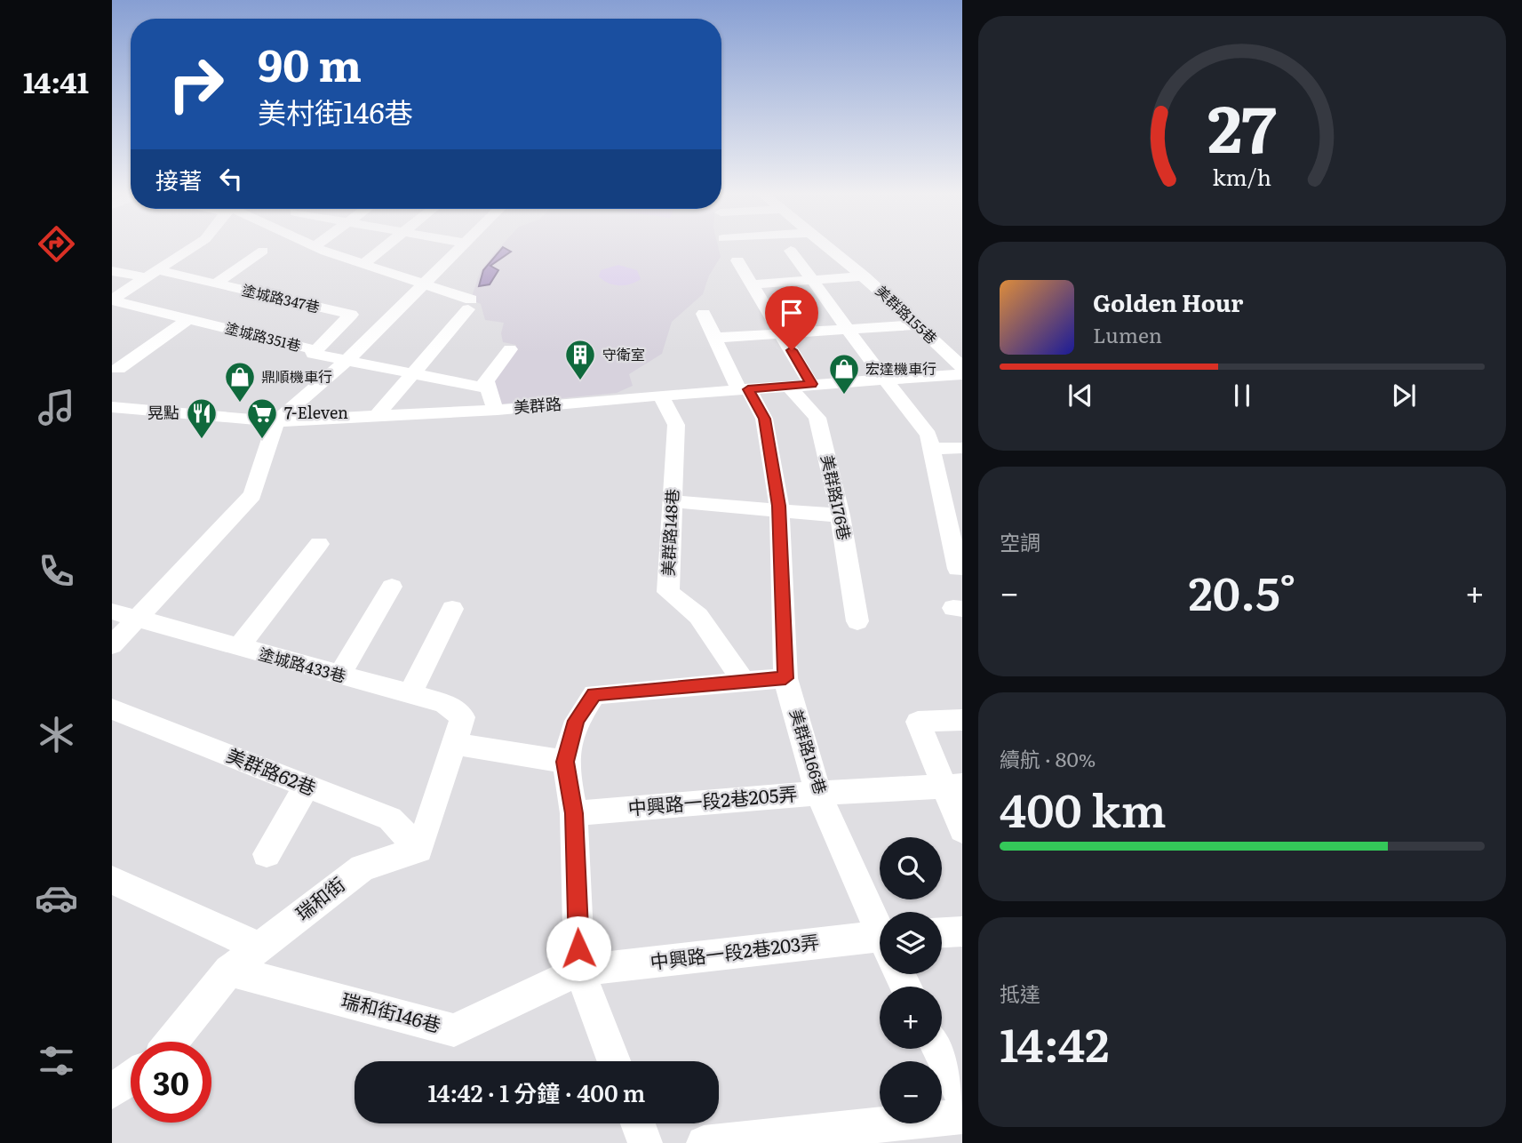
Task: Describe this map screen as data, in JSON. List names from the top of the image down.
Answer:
{
  "streets": {
    "street": [
      "塗城路347巷",
      "美群路155巷",
      "塗城路351巷",
      "美群路",
      "美群路176巷",
      "美群路148巷",
      "塗城路433巷",
      "美群路166巷",
      "美群路62巷",
      "中興路一段2巷205弄",
      "瑞和街",
      "中興路一段2巷203弄",
      "瑞和街146巷"
    ]
  },
  "crossings": [
    ["塗城路347巷", "塗城路351巷"],
    ["美群路", "美群路176巷"],
    ["美群路", "美群路148巷"],
    ["美群路", "美群路166巷"],
    ["美群路166巷", "中興路一段2巷205弄"],
    ["美群路62巷", "瑞和街"],
    ["瑞和街", "瑞和街146巷"],
    ["中興路一段2巷203弄", "瑞和街146巷"]
  ],
  "places": {
    "building": ["守衛室"],
    "shop": ["宏達機車行", "鼎順機車行"],
    "restaurant": ["晃點"],
    "supermarket": ["7-Eleven"]
  },
  "page": {
    "tabs": "14:41",
    "turn": ["90 m", "美村街146巷"],
    "then": "接著",
    "song": ["Golden Hour", "Lumen"],
    "tile": [
      "空調",
      ["續航 · 80%", "400 km"],
      ["抵達", "14:42"]
    ],
    "heat": ["−", "20.5°", "+"],
    "map_buttons": ["+", "−"],
    "limit": "30",
    "trip": "14:42 · 1 分鐘 · 400 m",
    "gauge": ["27", "km/h"]
  }
}
